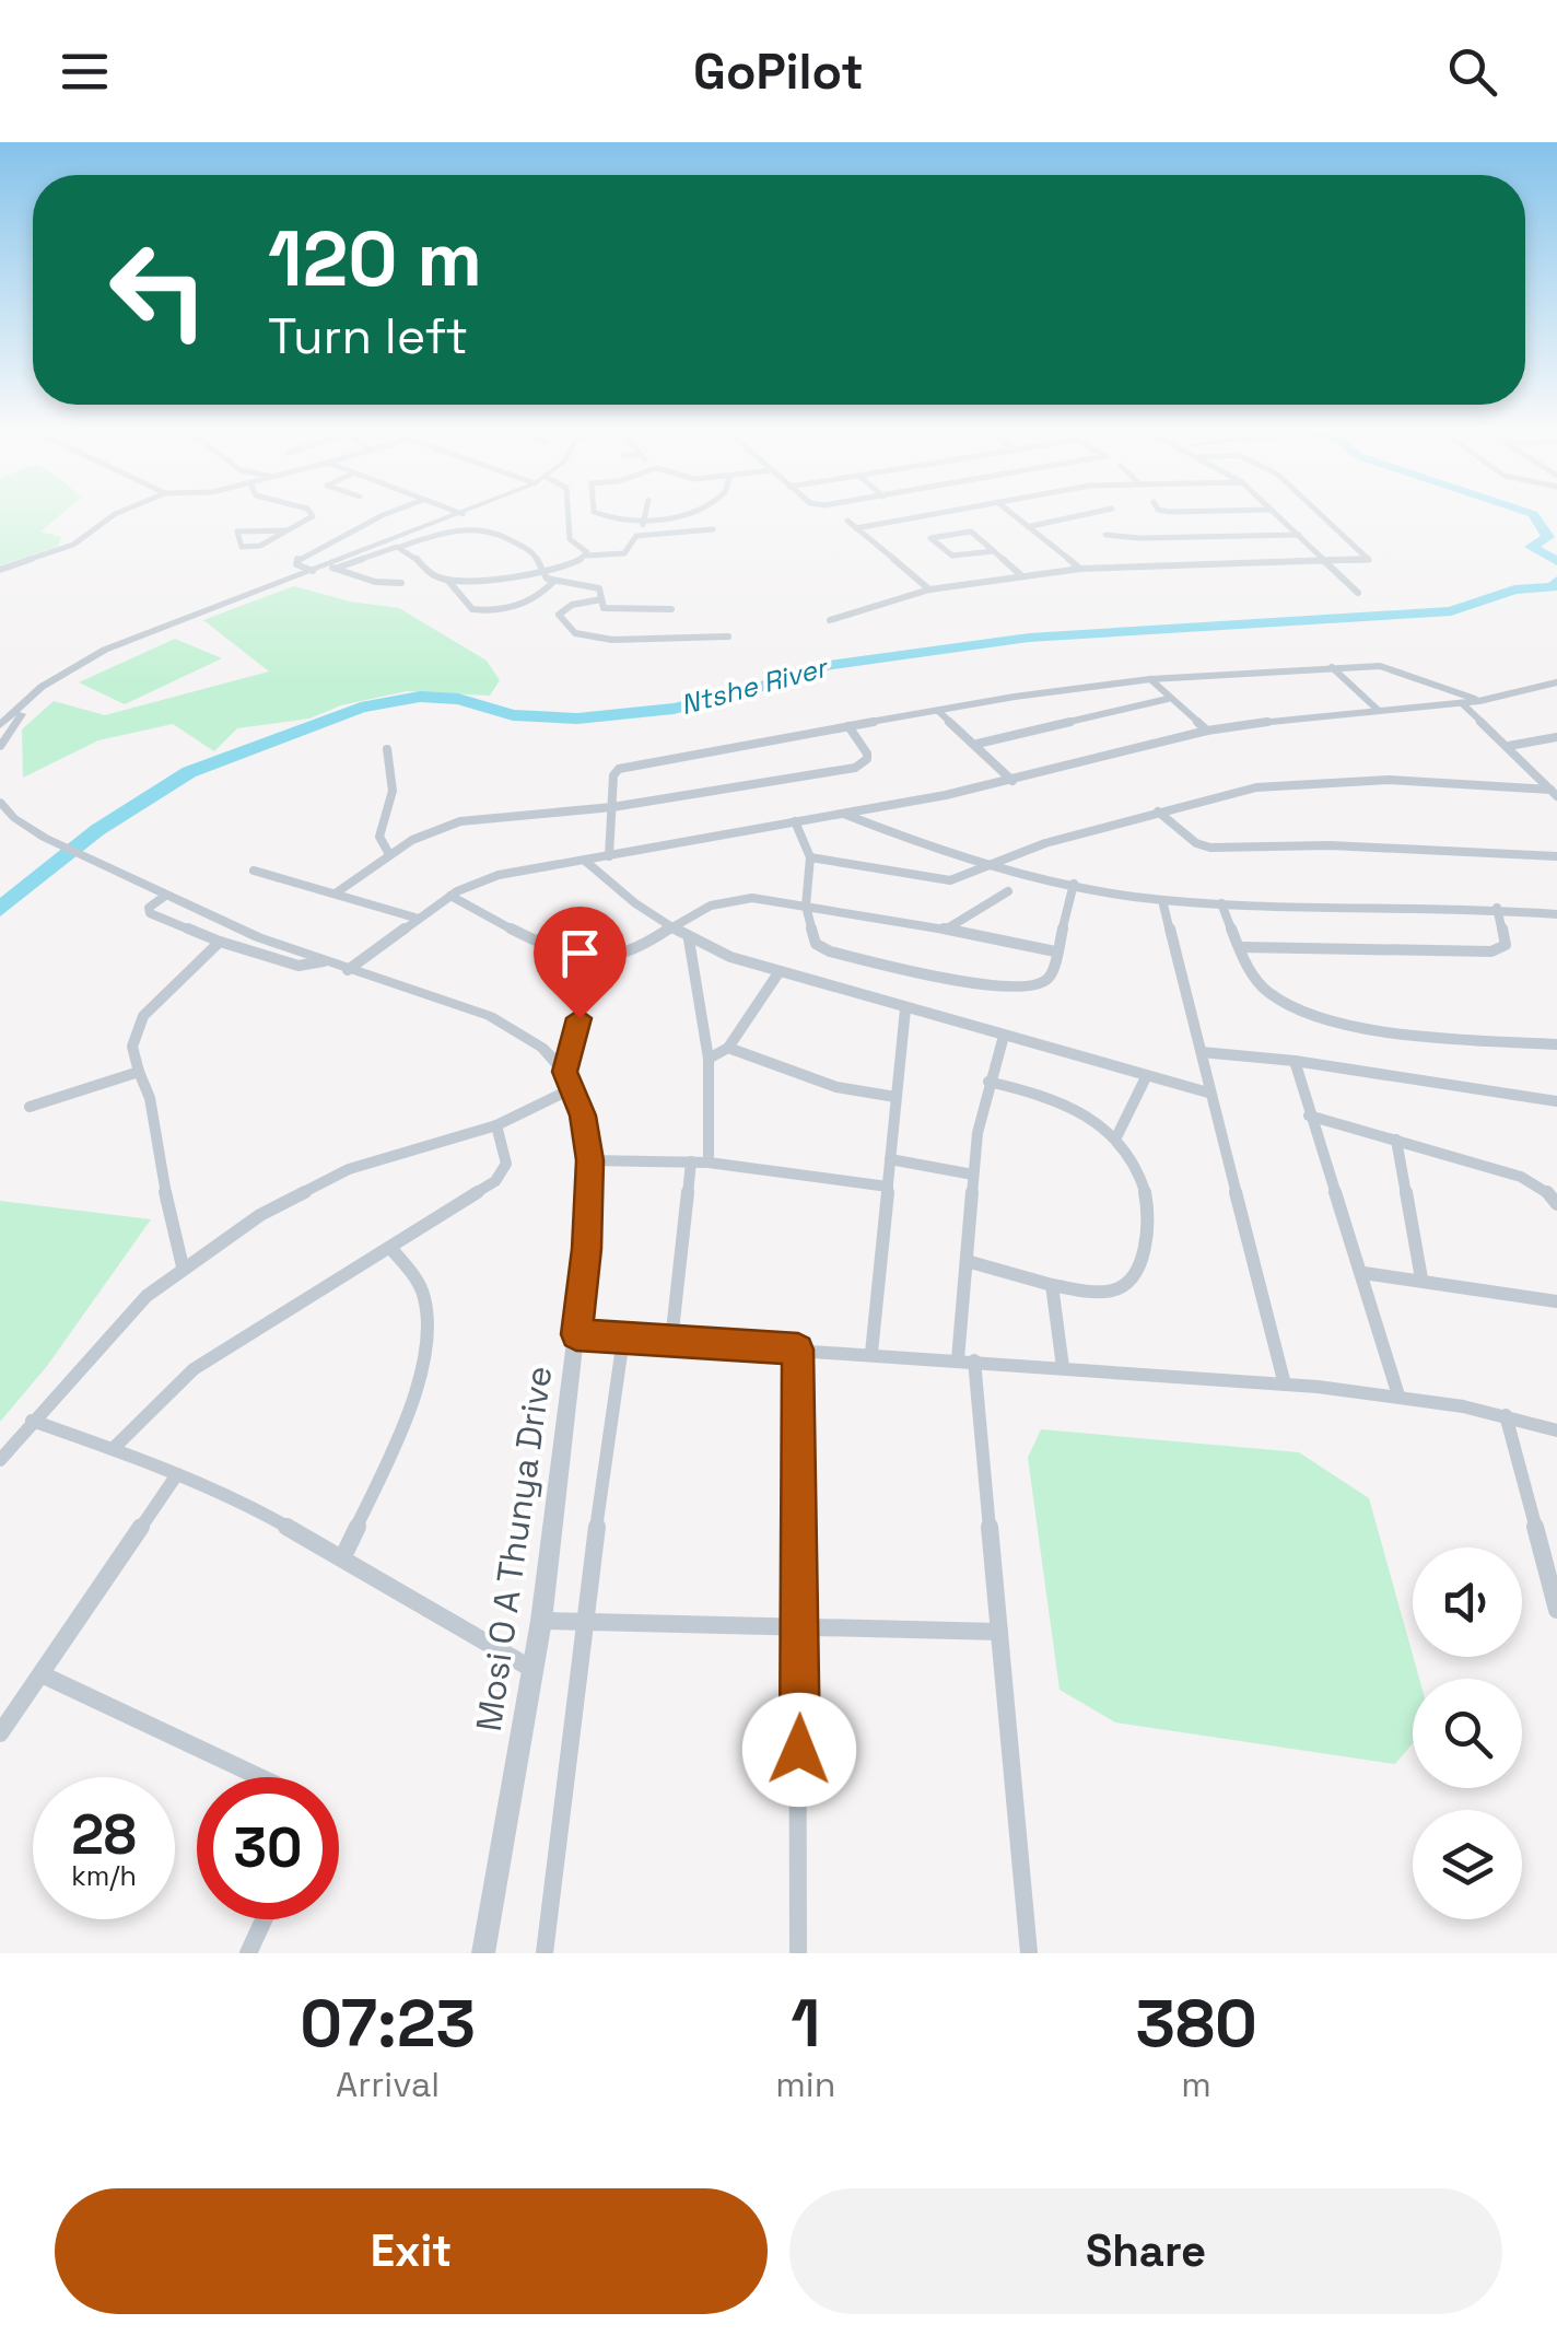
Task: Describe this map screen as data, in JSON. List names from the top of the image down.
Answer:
{
  "streets": {
    "street": ["Mosi O A Thunya Drive"]
  },
  "water": ["Ntshe River"],
  "page": {
    "header": "GoPilot",
    "turn": ["120 m", "Turn left"],
    "speed": "28 km/h",
    "limit": "30",
    "eta": [
      "07:23",
      "Arrival",
      "1",
      "min",
      "380",
      "m"
    ],
    "buttons": ["Exit", "Share"]
  }
}
